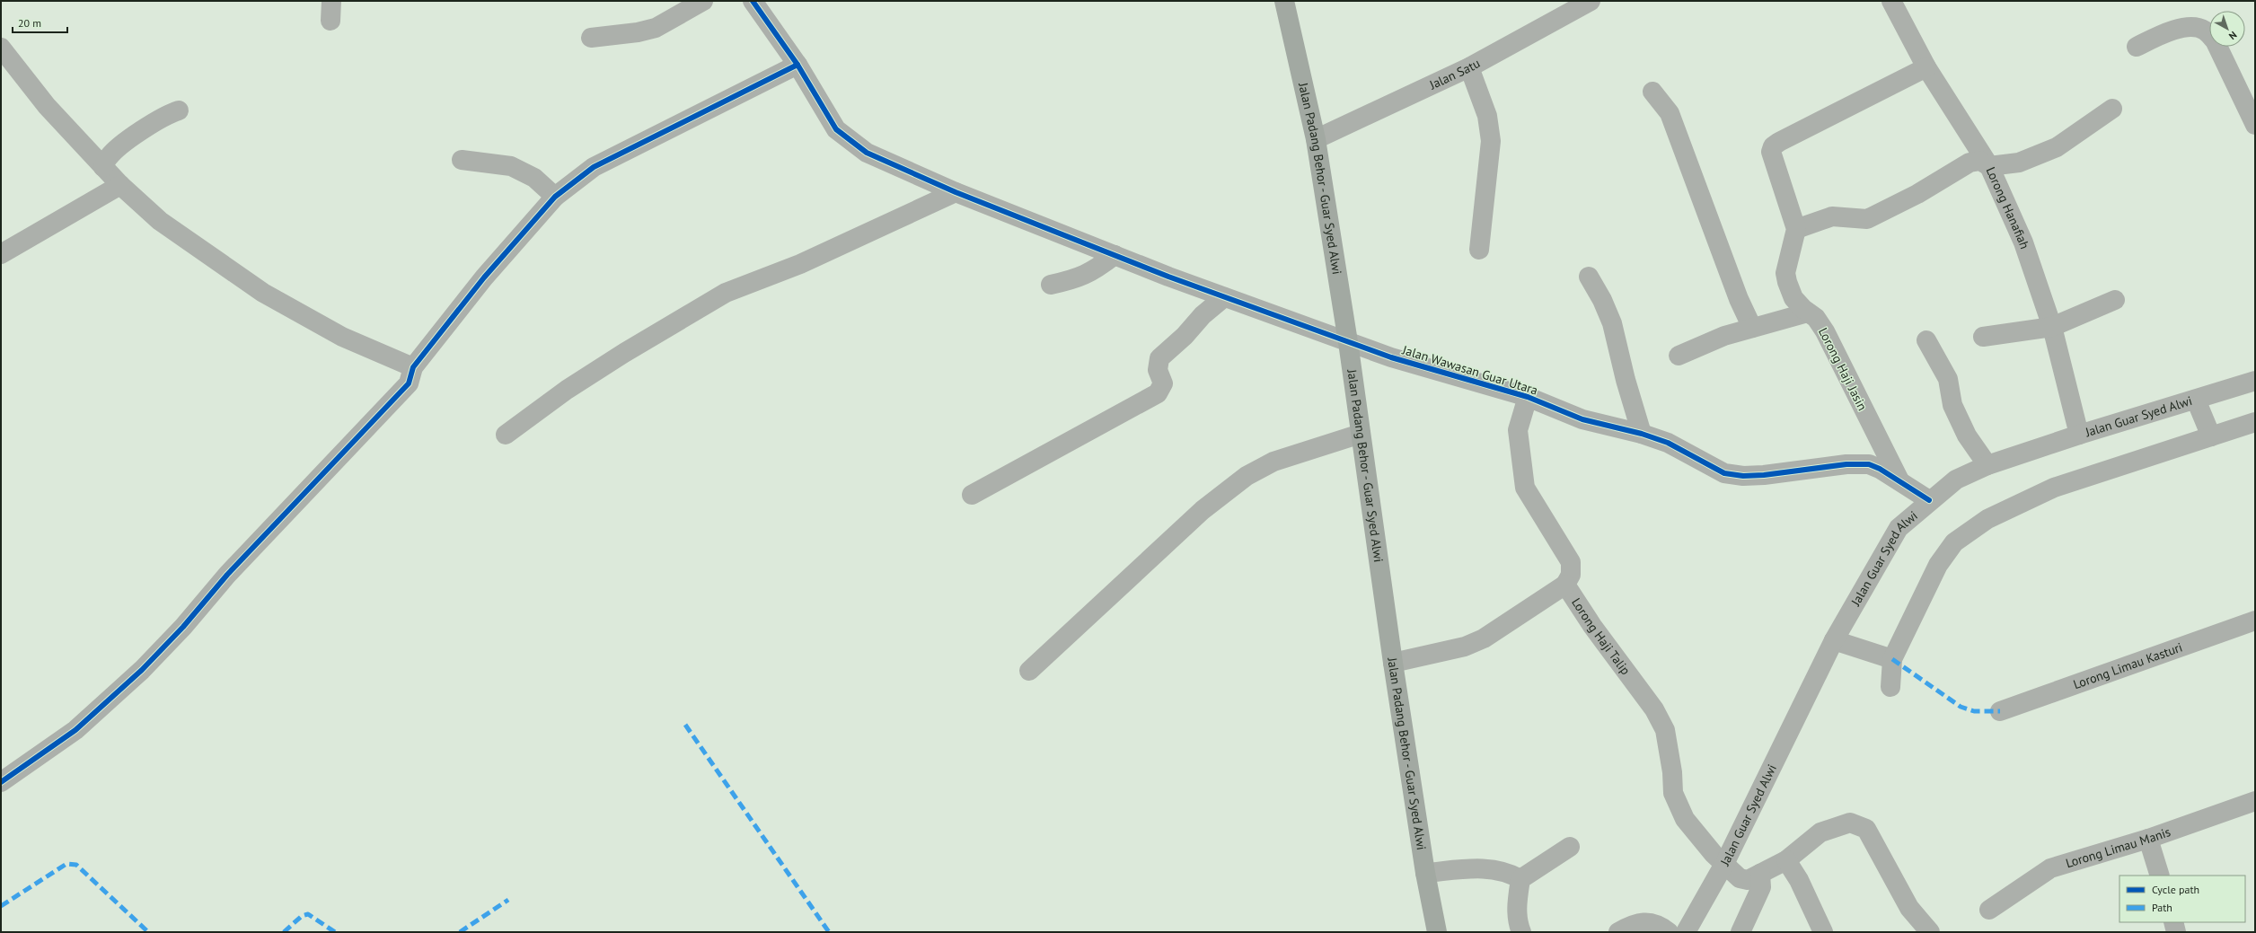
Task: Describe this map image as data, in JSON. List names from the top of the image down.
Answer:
{
  "streets": {
    "main road": ["Jalan Padang Behor - Guar Syed Alwi"],
    "street": [
      "Jalan Satu",
      "Lorong Hanafiah",
      "Lorong Haji Jasin",
      "Jalan Wawasan Guar Utara",
      "Jalan Guar Syed Alwi",
      "Lorong Haji Talip",
      "Lorong Limau Kasturi",
      "Lorong Limau Manis"
    ]
  },
  "crossings": [
    ["Jalan Satu", "Jalan Padang Behor - Guar Syed Alwi"],
    ["Jalan Padang Behor - Guar Syed Alwi", "Jalan Wawasan Guar Utara"],
    ["Lorong Hanafiah", "Jalan Guar Syed Alwi"],
    ["Lorong Haji Jasin", "Jalan Wawasan Guar Utara"],
    ["Jalan Wawasan Guar Utara", "Jalan Guar Syed Alwi"],
    ["Jalan Wawasan Guar Utara", "Lorong Haji Talip"],
    ["Jalan Guar Syed Alwi", "Lorong Haji Talip"]
  ],
  "legend": ["Cycle path", "Path"],
  "scale_bar": "20 m",
  "north": "bottom right"
}
